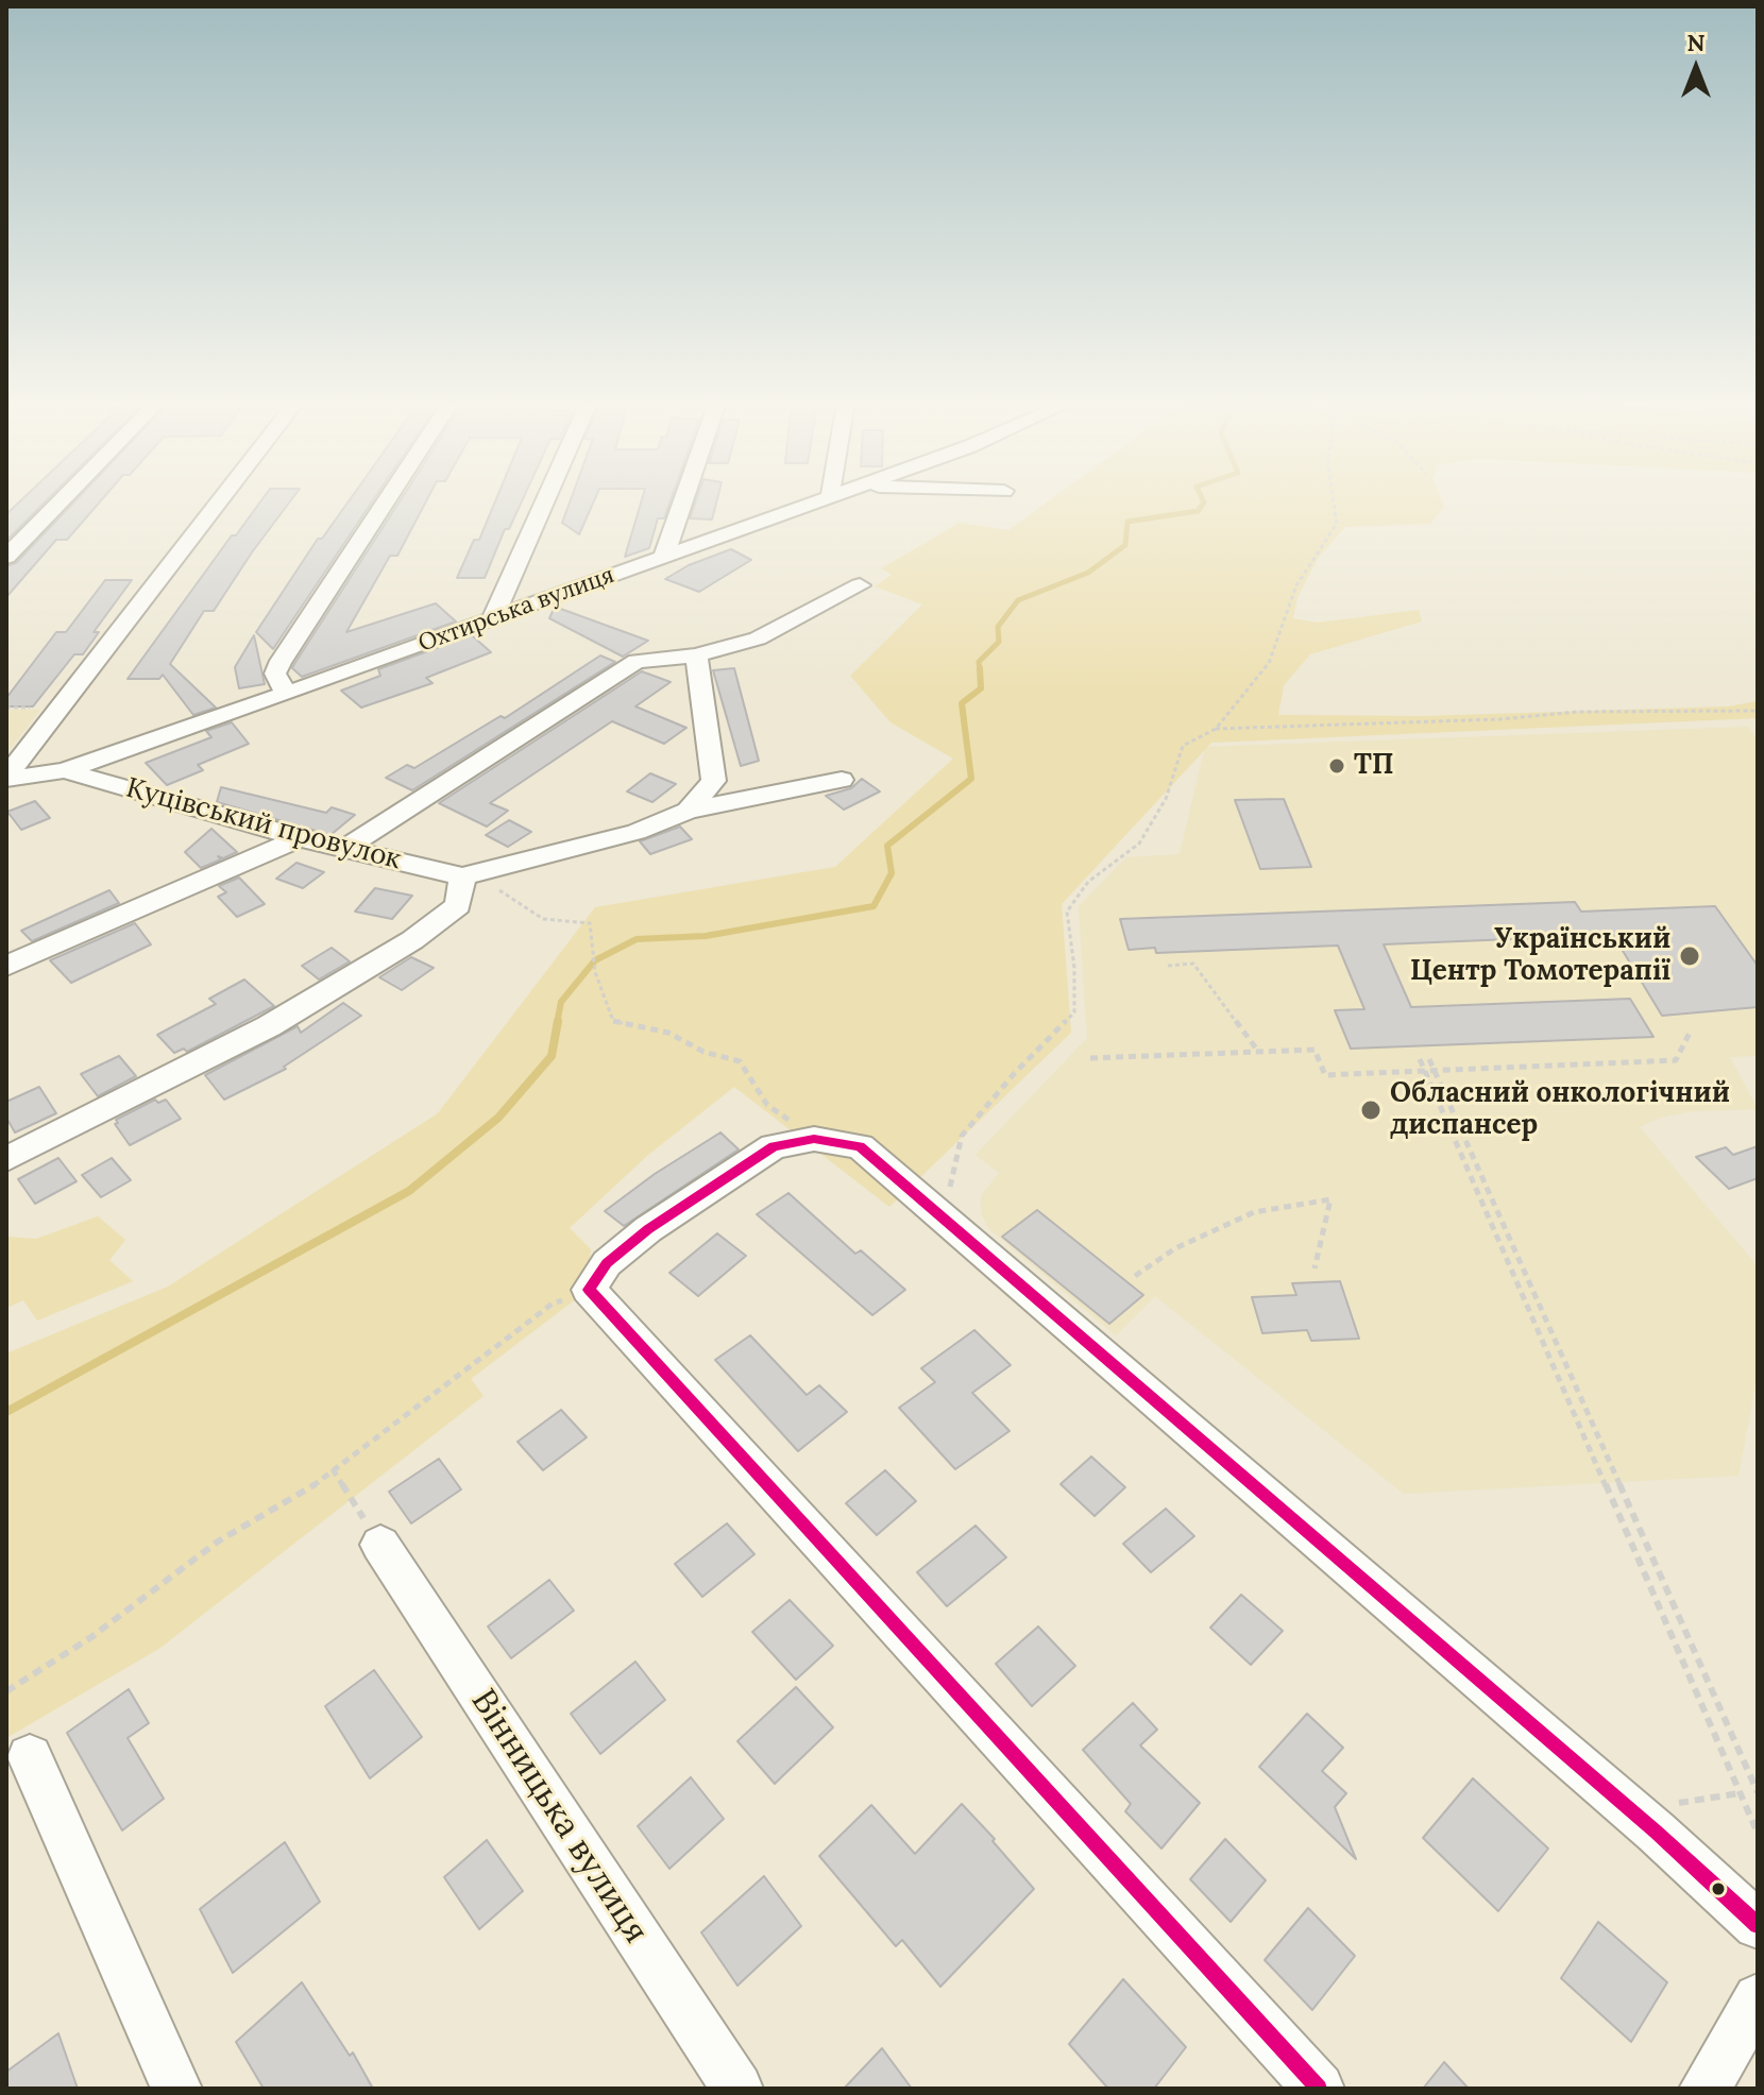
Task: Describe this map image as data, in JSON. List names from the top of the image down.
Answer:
{
  "streets": {
    "street": ["Охтирська вулиця", "Куцівський провулок", "Вінницька вулиця"]
  },
  "crossings": [
    ["Охтирська вулиця", "Куцівський провулок"]
  ],
  "places": ["ТП", "Український Центр Томотерапії", "Обласний онкологічний диспансер"],
  "north": "top"
}
